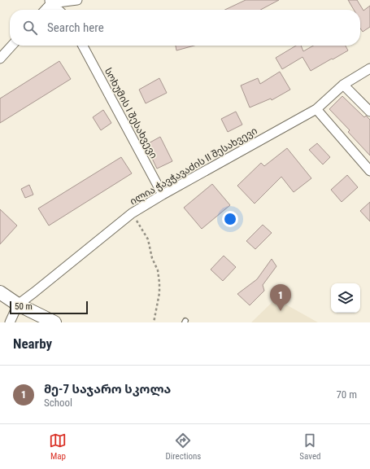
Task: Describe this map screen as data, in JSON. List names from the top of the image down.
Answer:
{
  "streets": {
    "street": ["სოხუმის I შესახვევი", "ილია ჭავჭავაძის II შესახვევი"]
  },
  "crossings": [
    ["სოხუმის I შესახვევი", "ილია ჭავჭავაძის II შესახვევი"]
  ],
  "scale_bar": "50 m",
  "page": {
    "search": "Search here",
    "pins": "1",
    "scale": "50 m",
    "heading": "Nearby",
    "list": [
      {
        "mark": "1",
        "name": "მე-7 საჯარო სკოლა",
        "note": "School",
        "value": "70 m"
      }
    ],
    "nav": ["Map", "Directions", "Saved"]
  }
}
